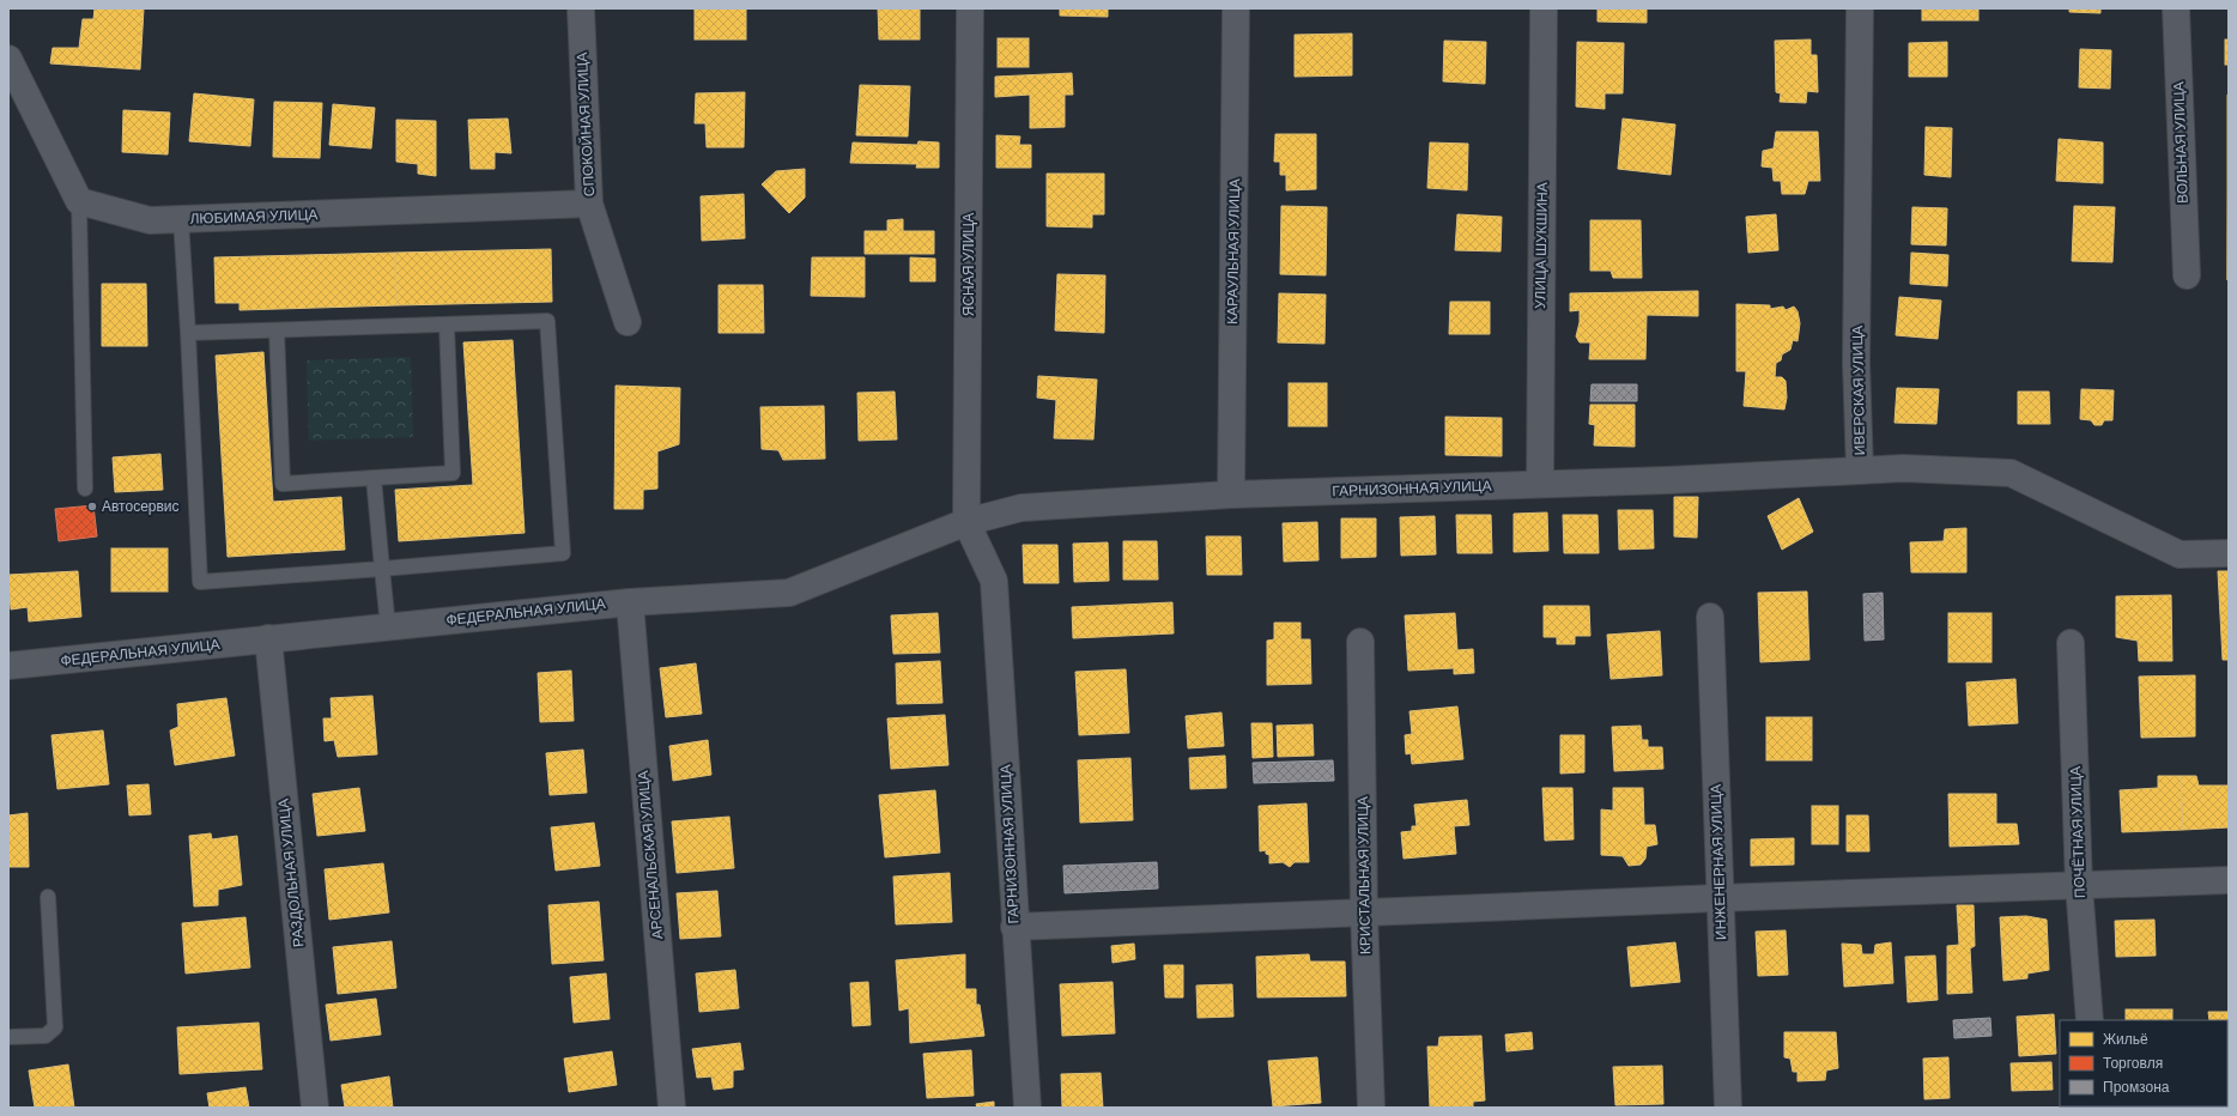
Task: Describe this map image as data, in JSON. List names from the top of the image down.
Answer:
{
  "streets": {
    "street": [
      "СПОКОЙНАЯ УЛИЦА",
      "ВОЛЬНАЯ УЛИЦА",
      "ЛЮБИМАЯ УЛИЦА",
      "УЛИЦА ШУКШИНА",
      "КАРАУЛЬНАЯ УЛИЦА",
      "ЯСНАЯ УЛИЦА",
      "ИВЕРСКАЯ УЛИЦА",
      "ГАРНИЗОННАЯ УЛИЦА",
      "ФЕДЕРАЛЬНАЯ УЛИЦА",
      "ПОЧЁТНАЯ УЛИЦА",
      "АРСЕНАЛЬСКАЯ УЛИЦА",
      "ИНЖЕНЕРНАЯ УЛИЦА",
      "РАЗДОЛЬНАЯ УЛИЦА",
      "КРИСТАЛЬНАЯ УЛИЦА"
    ]
  },
  "crossings": [
    ["СПОКОЙНАЯ УЛИЦА", "ЛЮБИМАЯ УЛИЦА"],
    ["УЛИЦА ШУКШИНА", "ГАРНИЗОННАЯ УЛИЦА"],
    ["КАРАУЛЬНАЯ УЛИЦА", "ГАРНИЗОННАЯ УЛИЦА"],
    ["ЯСНАЯ УЛИЦА", "ГАРНИЗОННАЯ УЛИЦА"],
    ["ЯСНАЯ УЛИЦА", "ФЕДЕРАЛЬНАЯ УЛИЦА"],
    ["ИВЕРСКАЯ УЛИЦА", "ГАРНИЗОННАЯ УЛИЦА"],
    ["ГАРНИЗОННАЯ УЛИЦА", "ФЕДЕРАЛЬНАЯ УЛИЦА"],
    ["ФЕДЕРАЛЬНАЯ УЛИЦА", "АРСЕНАЛЬСКАЯ УЛИЦА"],
    ["ФЕДЕРАЛЬНАЯ УЛИЦА", "РАЗДОЛЬНАЯ УЛИЦА"]
  ],
  "places": ["Автосервис"],
  "legend": ["Жильё", "Торговля", "Промзона"]
}
